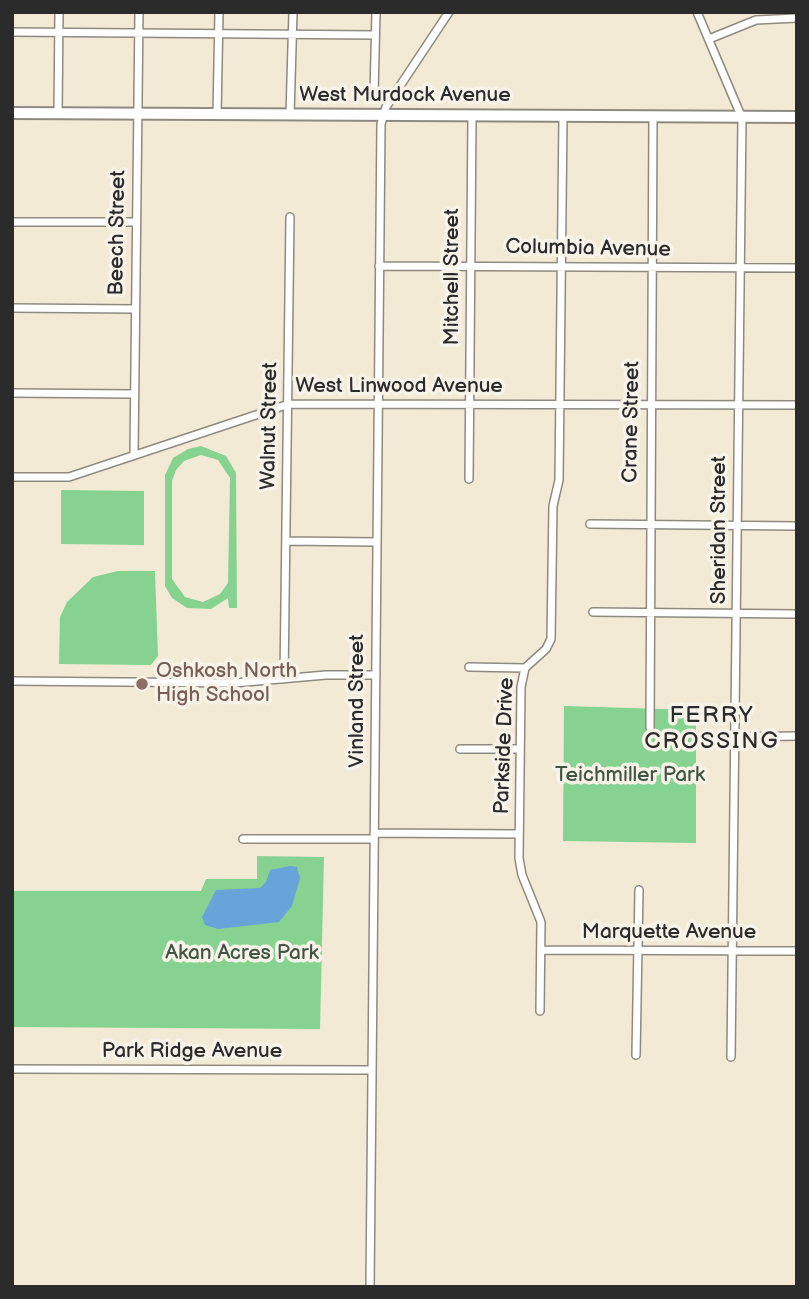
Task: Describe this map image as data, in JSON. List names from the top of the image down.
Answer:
{
  "streets": {
    "main road": ["West Murdock Avenue"],
    "street": [
      "Beech Street",
      "Columbia Avenue",
      "Mitchell Street",
      "West Linwood Avenue",
      "Crane Street",
      "Walnut Street",
      "Sheridan Street",
      "Vinland Street",
      "Parkside Drive",
      "Marquette Avenue",
      "Park Ridge Avenue"
    ]
  },
  "crossings": [
    ["West Murdock Avenue", "Beech Street"],
    ["West Murdock Avenue", "Mitchell Street"],
    ["West Murdock Avenue", "Crane Street"],
    ["West Murdock Avenue", "Sheridan Street"],
    ["West Murdock Avenue", "Vinland Street"],
    ["West Murdock Avenue", "Parkside Drive"],
    ["Beech Street", "West Linwood Avenue"],
    ["Columbia Avenue", "Mitchell Street"],
    ["Columbia Avenue", "Crane Street"],
    ["Columbia Avenue", "Sheridan Street"],
    ["Columbia Avenue", "Vinland Street"],
    ["Columbia Avenue", "Parkside Drive"],
    ["Mitchell Street", "West Linwood Avenue"],
    ["West Linwood Avenue", "Crane Street"],
    ["West Linwood Avenue", "Walnut Street"],
    ["West Linwood Avenue", "Sheridan Street"],
    ["West Linwood Avenue", "Vinland Street"],
    ["West Linwood Avenue", "Parkside Drive"],
    ["Sheridan Street", "Marquette Avenue"],
    ["Vinland Street", "Park Ridge Avenue"],
    ["Parkside Drive", "Marquette Avenue"]
  ],
  "districts": ["FERRY CROSSING"],
  "parks": ["Teichmiller Park", "Akan Acres Park"],
  "places": ["Oshkosh North High School"]
}
